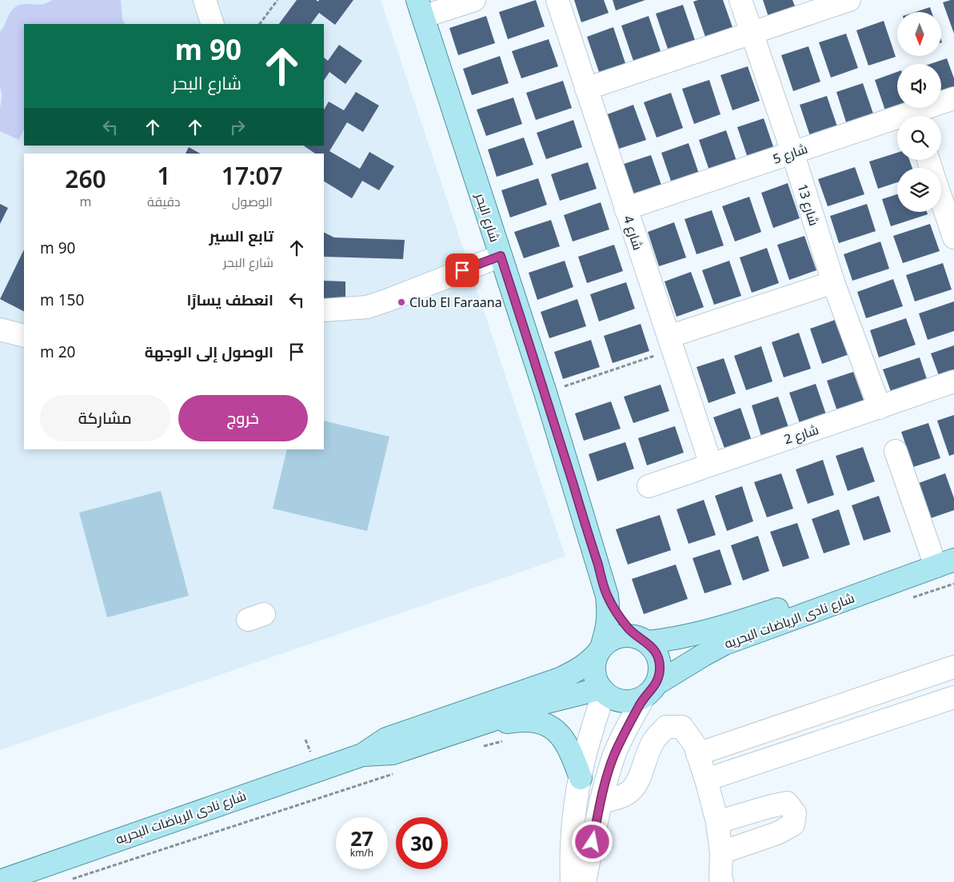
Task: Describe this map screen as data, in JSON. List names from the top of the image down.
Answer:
{
  "streets": {
    "main road": ["شارع البحر", "شارع نادى الرياضات البحريه"],
    "street": [
      "شارع 5",
      "شارع 13",
      "شارع 4",
      "شارع 2"
    ]
  },
  "crossings": [
    ["شارع 5", "شارع 13"],
    ["شارع 5", "شارع 4"],
    ["شارع 13", "شارع 2"],
    ["شارع البحر", "شارع نادى الرياضات البحريه"],
    ["شارع 4", "شارع 2"]
  ],
  "places": ["Club El Faraana"],
  "north": "bottom",
  "page": {
    "turn": ["90 m", "شارع البحر"],
    "eta": [
      "17:07",
      "الوصول",
      "1",
      "دقيقة",
      "260",
      "m"
    ],
    "list": [
      {
        "name": "تابع السير",
        "note": "شارع البحر",
        "value": "90 m"
      },
      {
        "name": "انعطف يسارًا",
        "value": "150 m"
      },
      {
        "name": "الوصول إلى الوجهة",
        "value": "20 m"
      }
    ],
    "buttons": ["خروج", "مشاركة"],
    "speed": "27 km/h",
    "limit": "30"
  }
}
